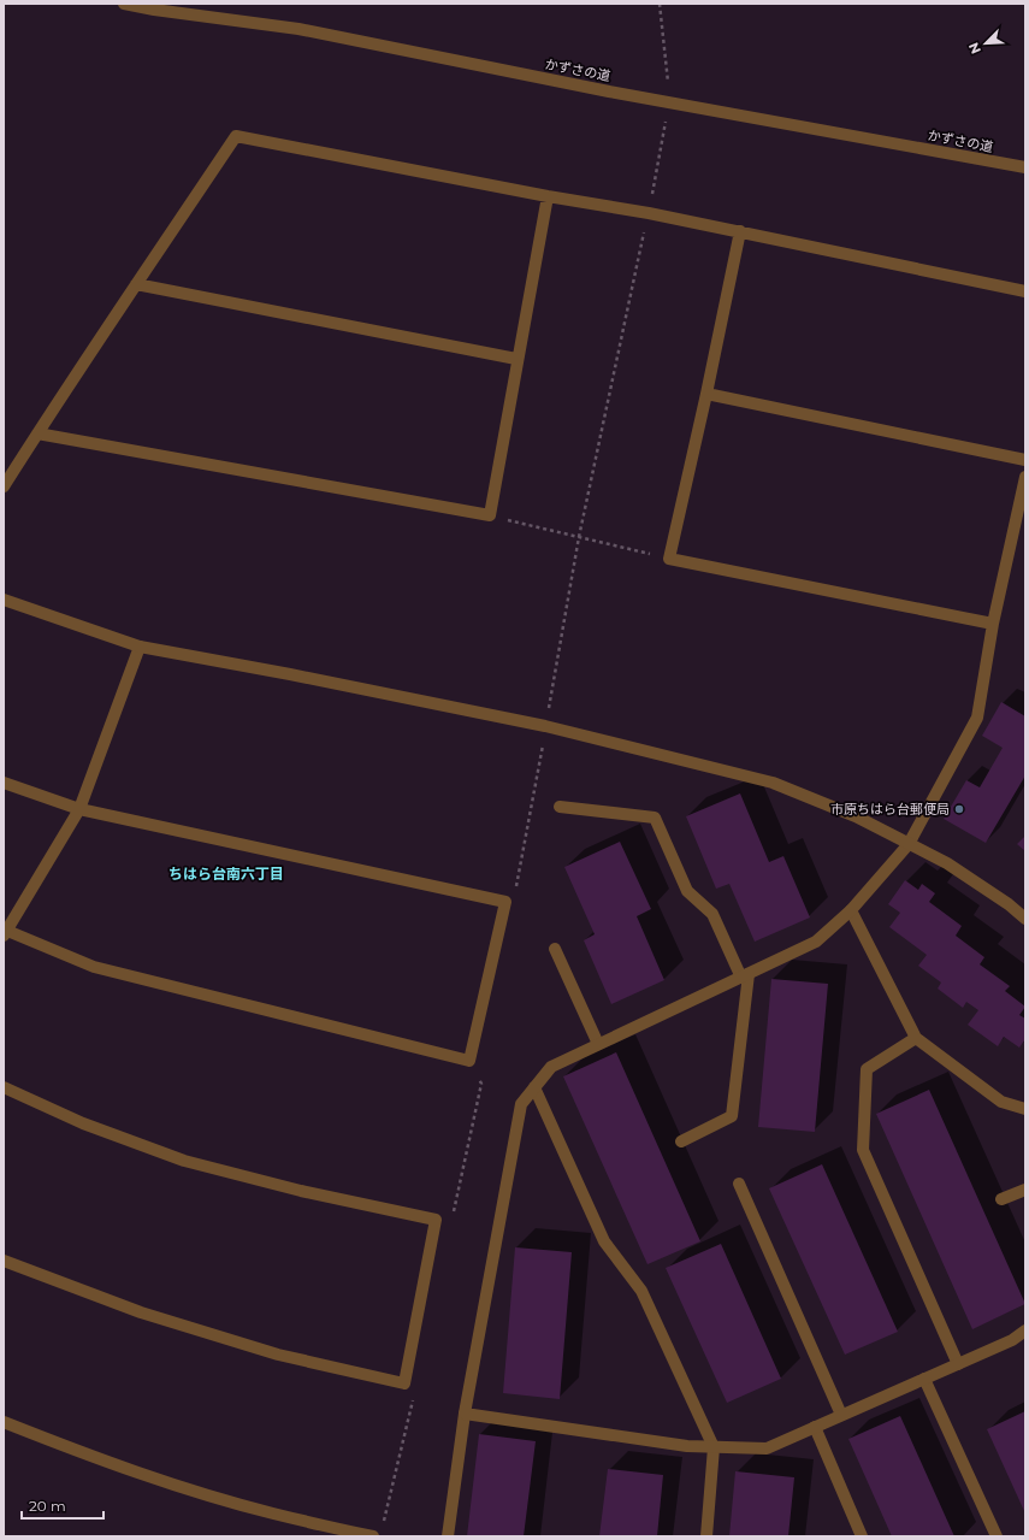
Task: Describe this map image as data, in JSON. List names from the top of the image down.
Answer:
{
  "streets": {
    "street": ["かずさの道"]
  },
  "districts": ["ちはら台南六丁目"],
  "places": ["市原ちはら台郵便局"],
  "scale_bar": "20 m",
  "north": "bottom left"
}
